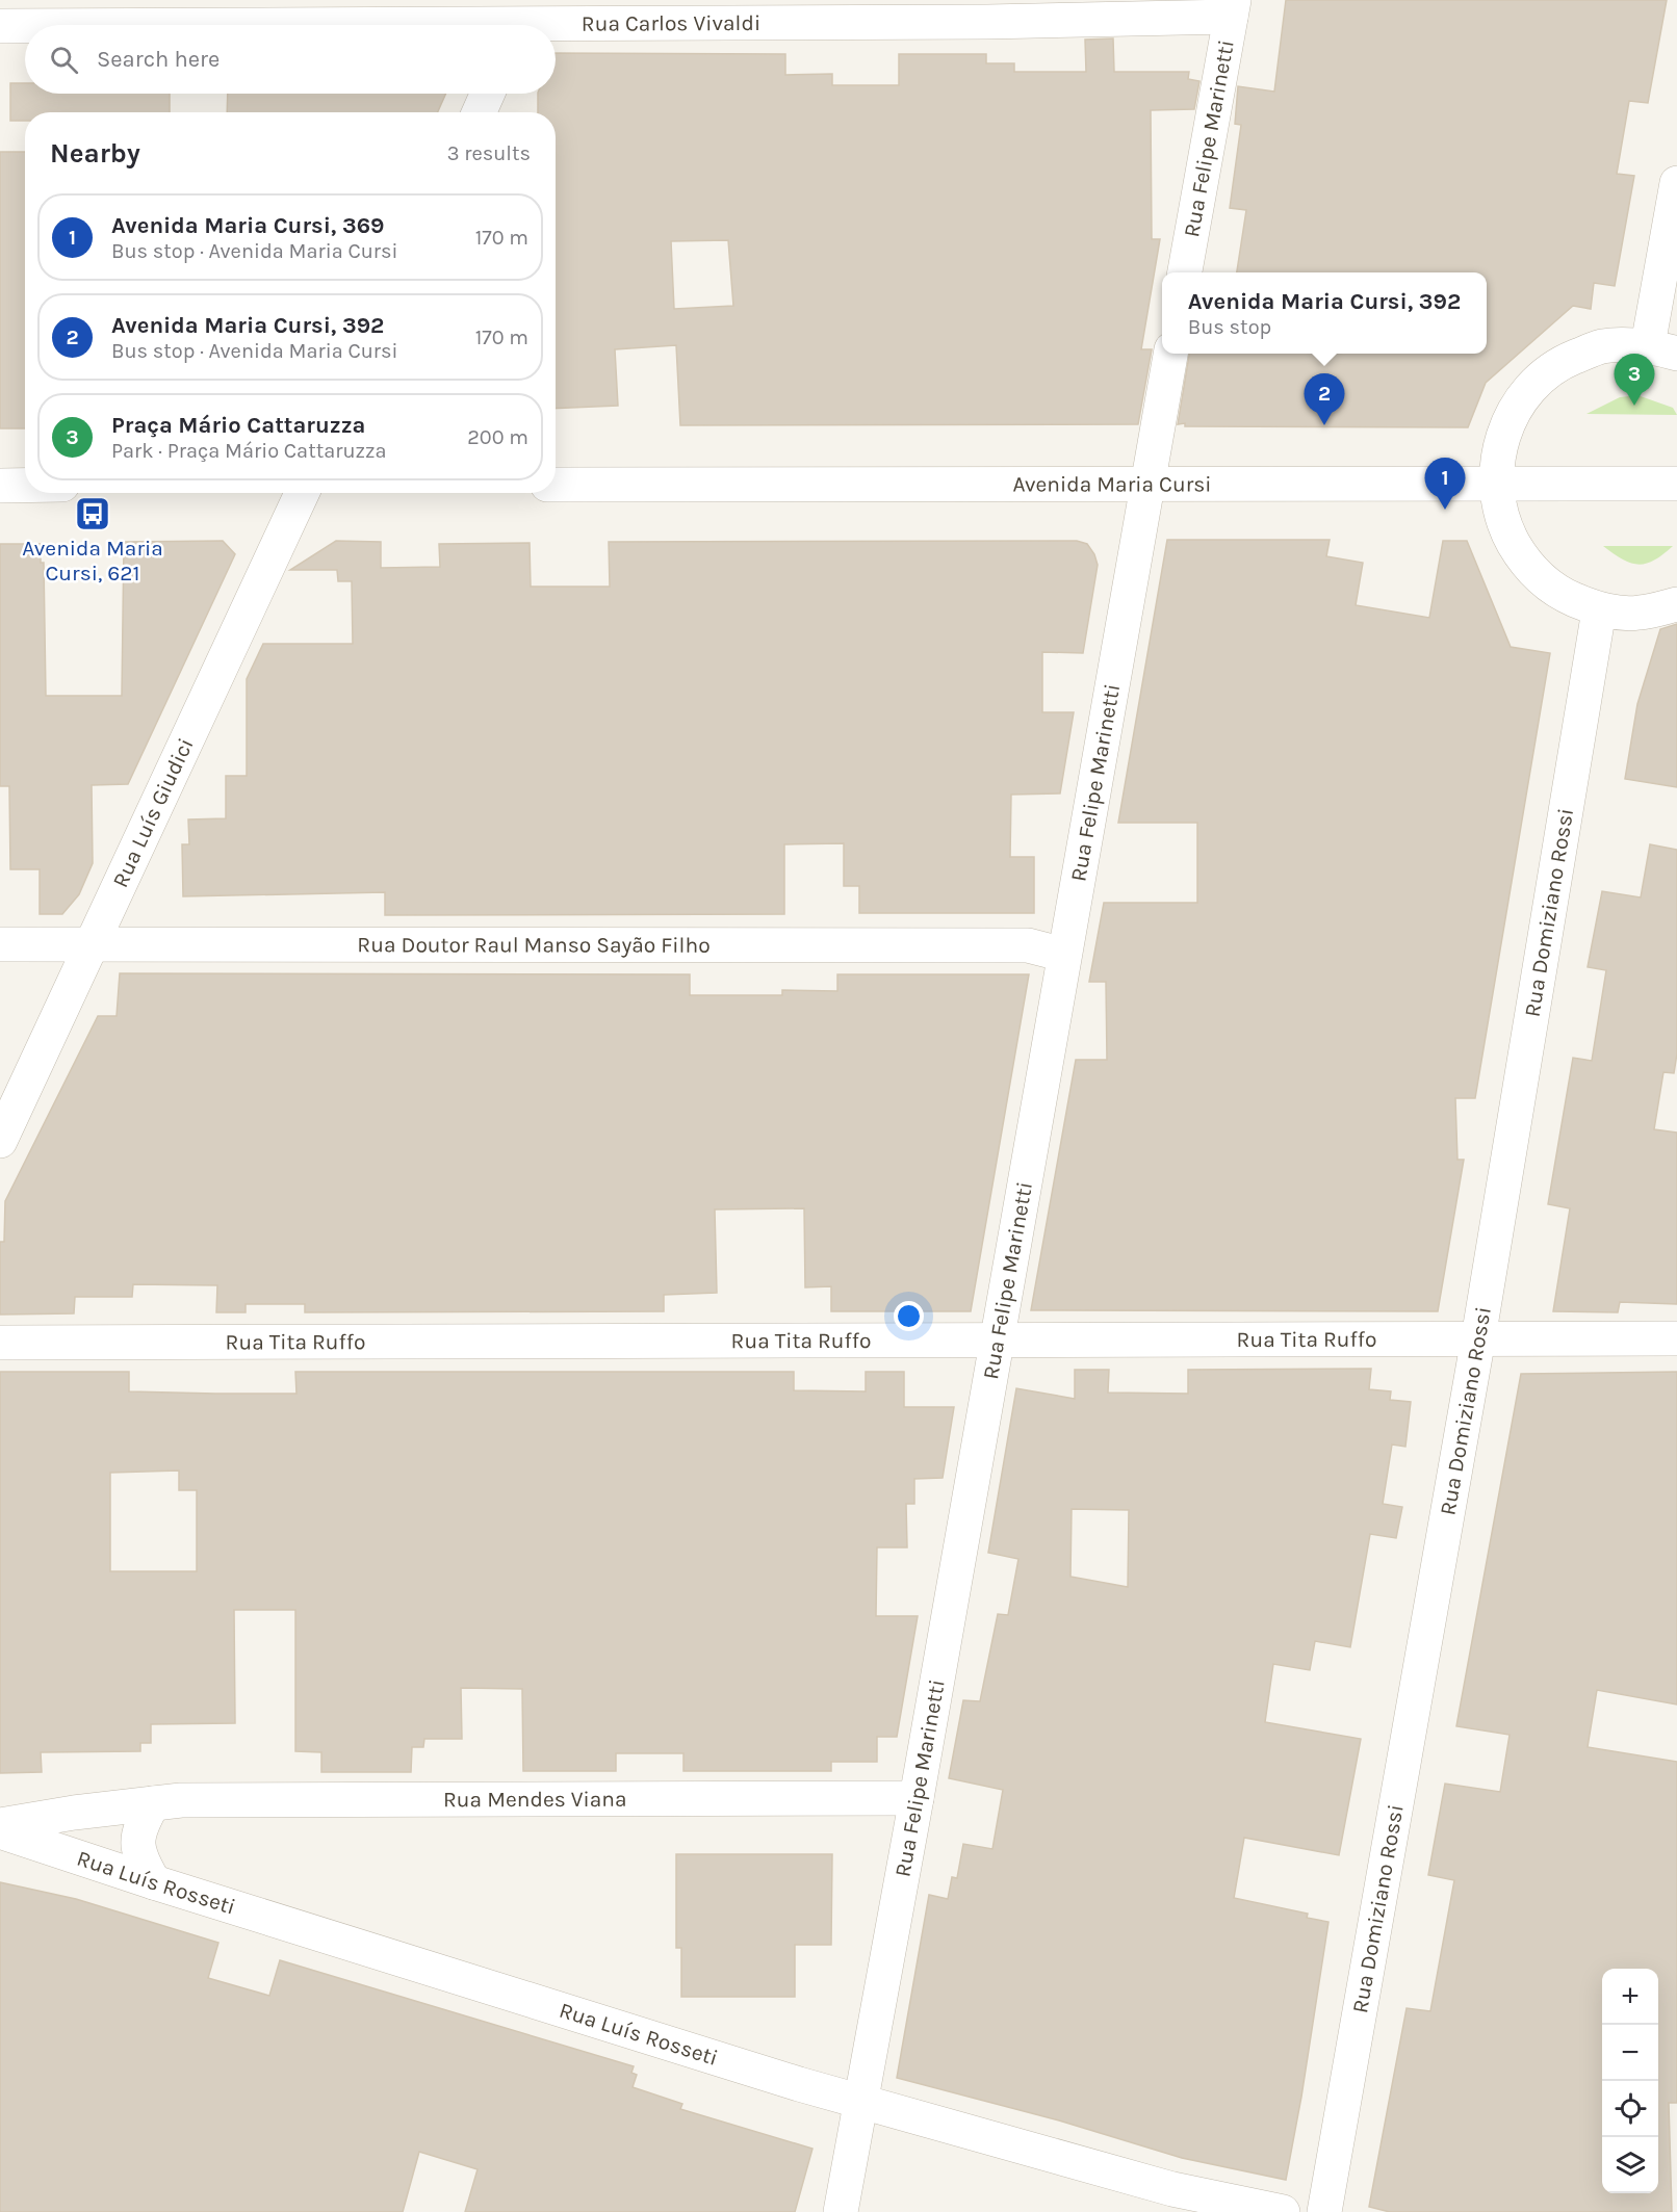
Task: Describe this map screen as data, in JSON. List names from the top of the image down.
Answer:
{
  "streets": {
    "street": [
      "Rua Carlos Vivaldi",
      "Rua Felipe Marinetti",
      "Avenida Maria Cursi",
      "Rua Luís Giudici",
      "Rua Domiziano Rossi",
      "Rua Doutor Raul Manso Sayão Filho",
      "Rua Tita Ruffo",
      "Rua Mendes Viana",
      "Rua Luís Rosseti"
    ]
  },
  "crossings": [
    ["Rua Carlos Vivaldi", "Rua Felipe Marinetti"],
    ["Rua Felipe Marinetti", "Avenida Maria Cursi"],
    ["Rua Felipe Marinetti", "Rua Doutor Raul Manso Sayão Filho"],
    ["Rua Felipe Marinetti", "Rua Tita Ruffo"],
    ["Rua Felipe Marinetti", "Rua Mendes Viana"],
    ["Rua Felipe Marinetti", "Rua Luís Rosseti"],
    ["Rua Luís Giudici", "Rua Doutor Raul Manso Sayão Filho"],
    ["Rua Domiziano Rossi", "Rua Tita Ruffo"]
  ],
  "places": {
    "bus stop": ["Avenida Maria Cursi, 621"]
  },
  "page": {
    "search": "Search here",
    "heading": ["Nearby", "3 results"],
    "list": [
      {
        "mark": "1",
        "name": "Avenida Maria Cursi, 369",
        "note": "Bus stop · Avenida Maria Cursi",
        "value": "170 m"
      },
      {
        "mark": "2",
        "name": "Avenida Maria Cursi, 392",
        "note": "Bus stop · Avenida Maria Cursi",
        "value": "170 m"
      },
      {
        "mark": "3",
        "name": "Praça Mário Cattaruzza",
        "note": "Park · Praça Mário Cattaruzza",
        "value": "200 m"
      }
    ],
    "popup": ["Avenida Maria Cursi, 392", "Bus stop"],
    "pins": ["3", "2", "1"],
    "map_buttons": ["+", "−"]
  }
}
